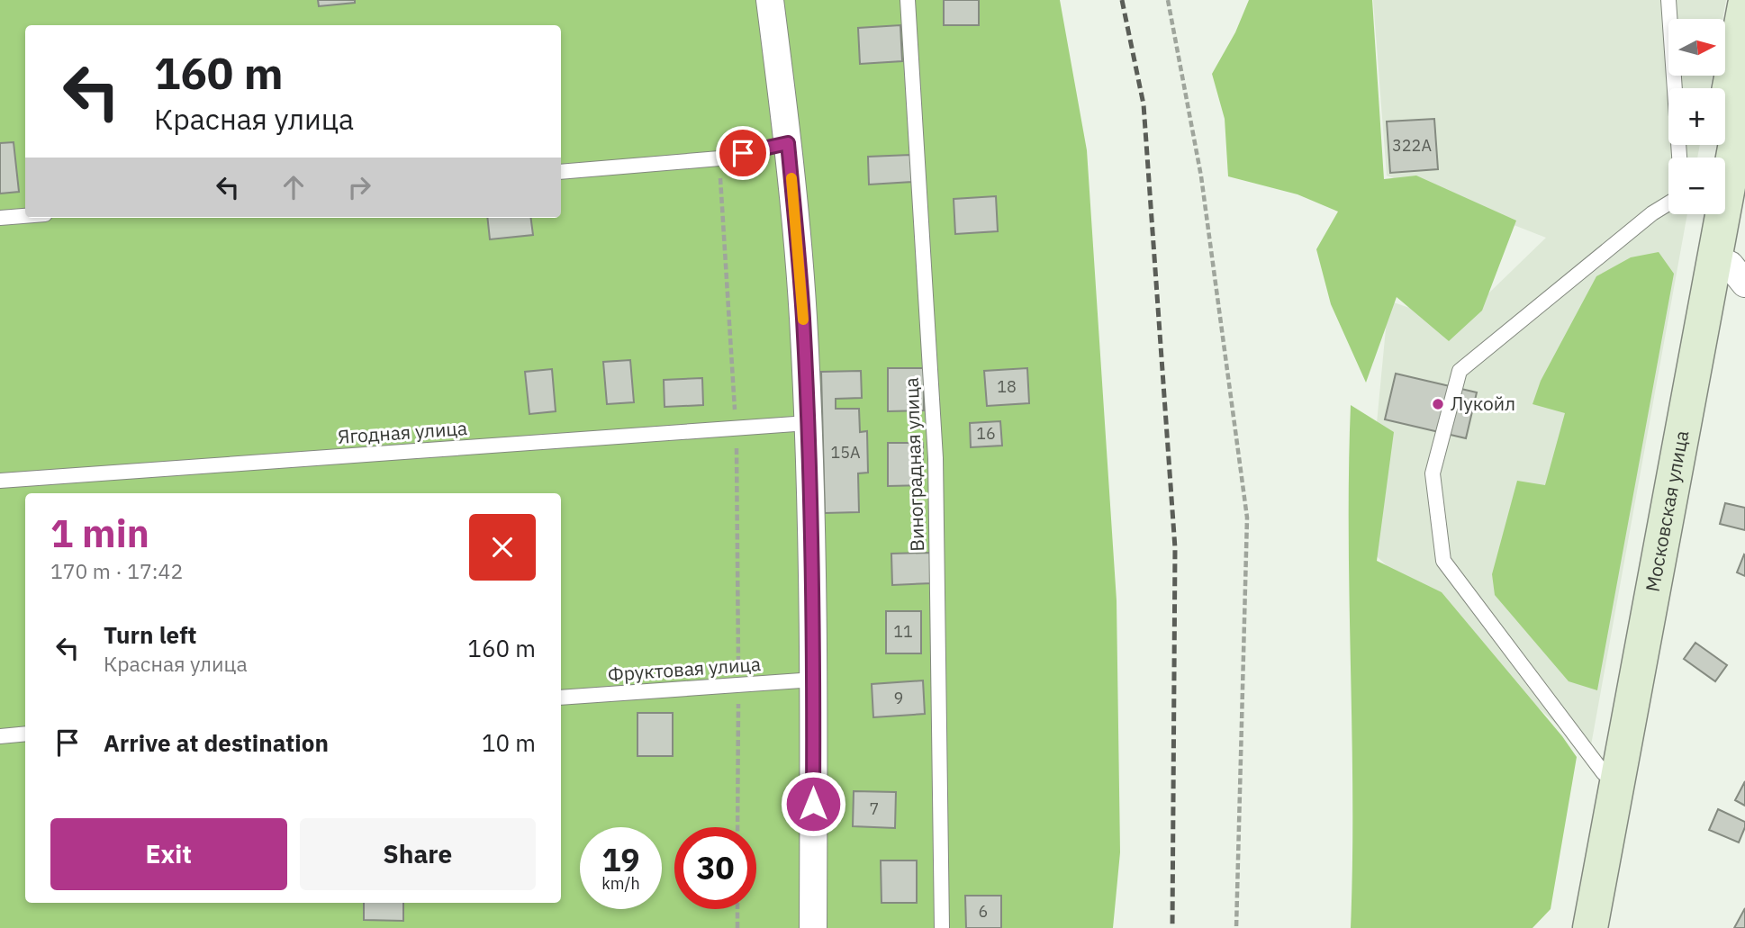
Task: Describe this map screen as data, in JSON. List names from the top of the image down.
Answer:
{
  "streets": {
    "main road": ["Московская улица"],
    "lane": ["Ягодная улица", "Виноградная улица", "Фруктовая улица"]
  },
  "places": ["Лукойл"],
  "house_numbers": [
    "322А",
    "18",
    "16",
    "15А",
    "11",
    "9",
    "7",
    "6"
  ],
  "north": "right",
  "page": {
    "map_buttons": ["+", "−"],
    "turn": ["160 m", "Красная улица"],
    "heading": ["1 min", "170 m · 17:42"],
    "list": [
      {
        "name": "Turn left",
        "note": "Красная улица",
        "value": "160 m"
      },
      {
        "name": "Arrive at destination",
        "value": "10 m"
      }
    ],
    "buttons": ["Exit", "Share"],
    "speed": "19 km/h",
    "limit": "30"
  }
}
